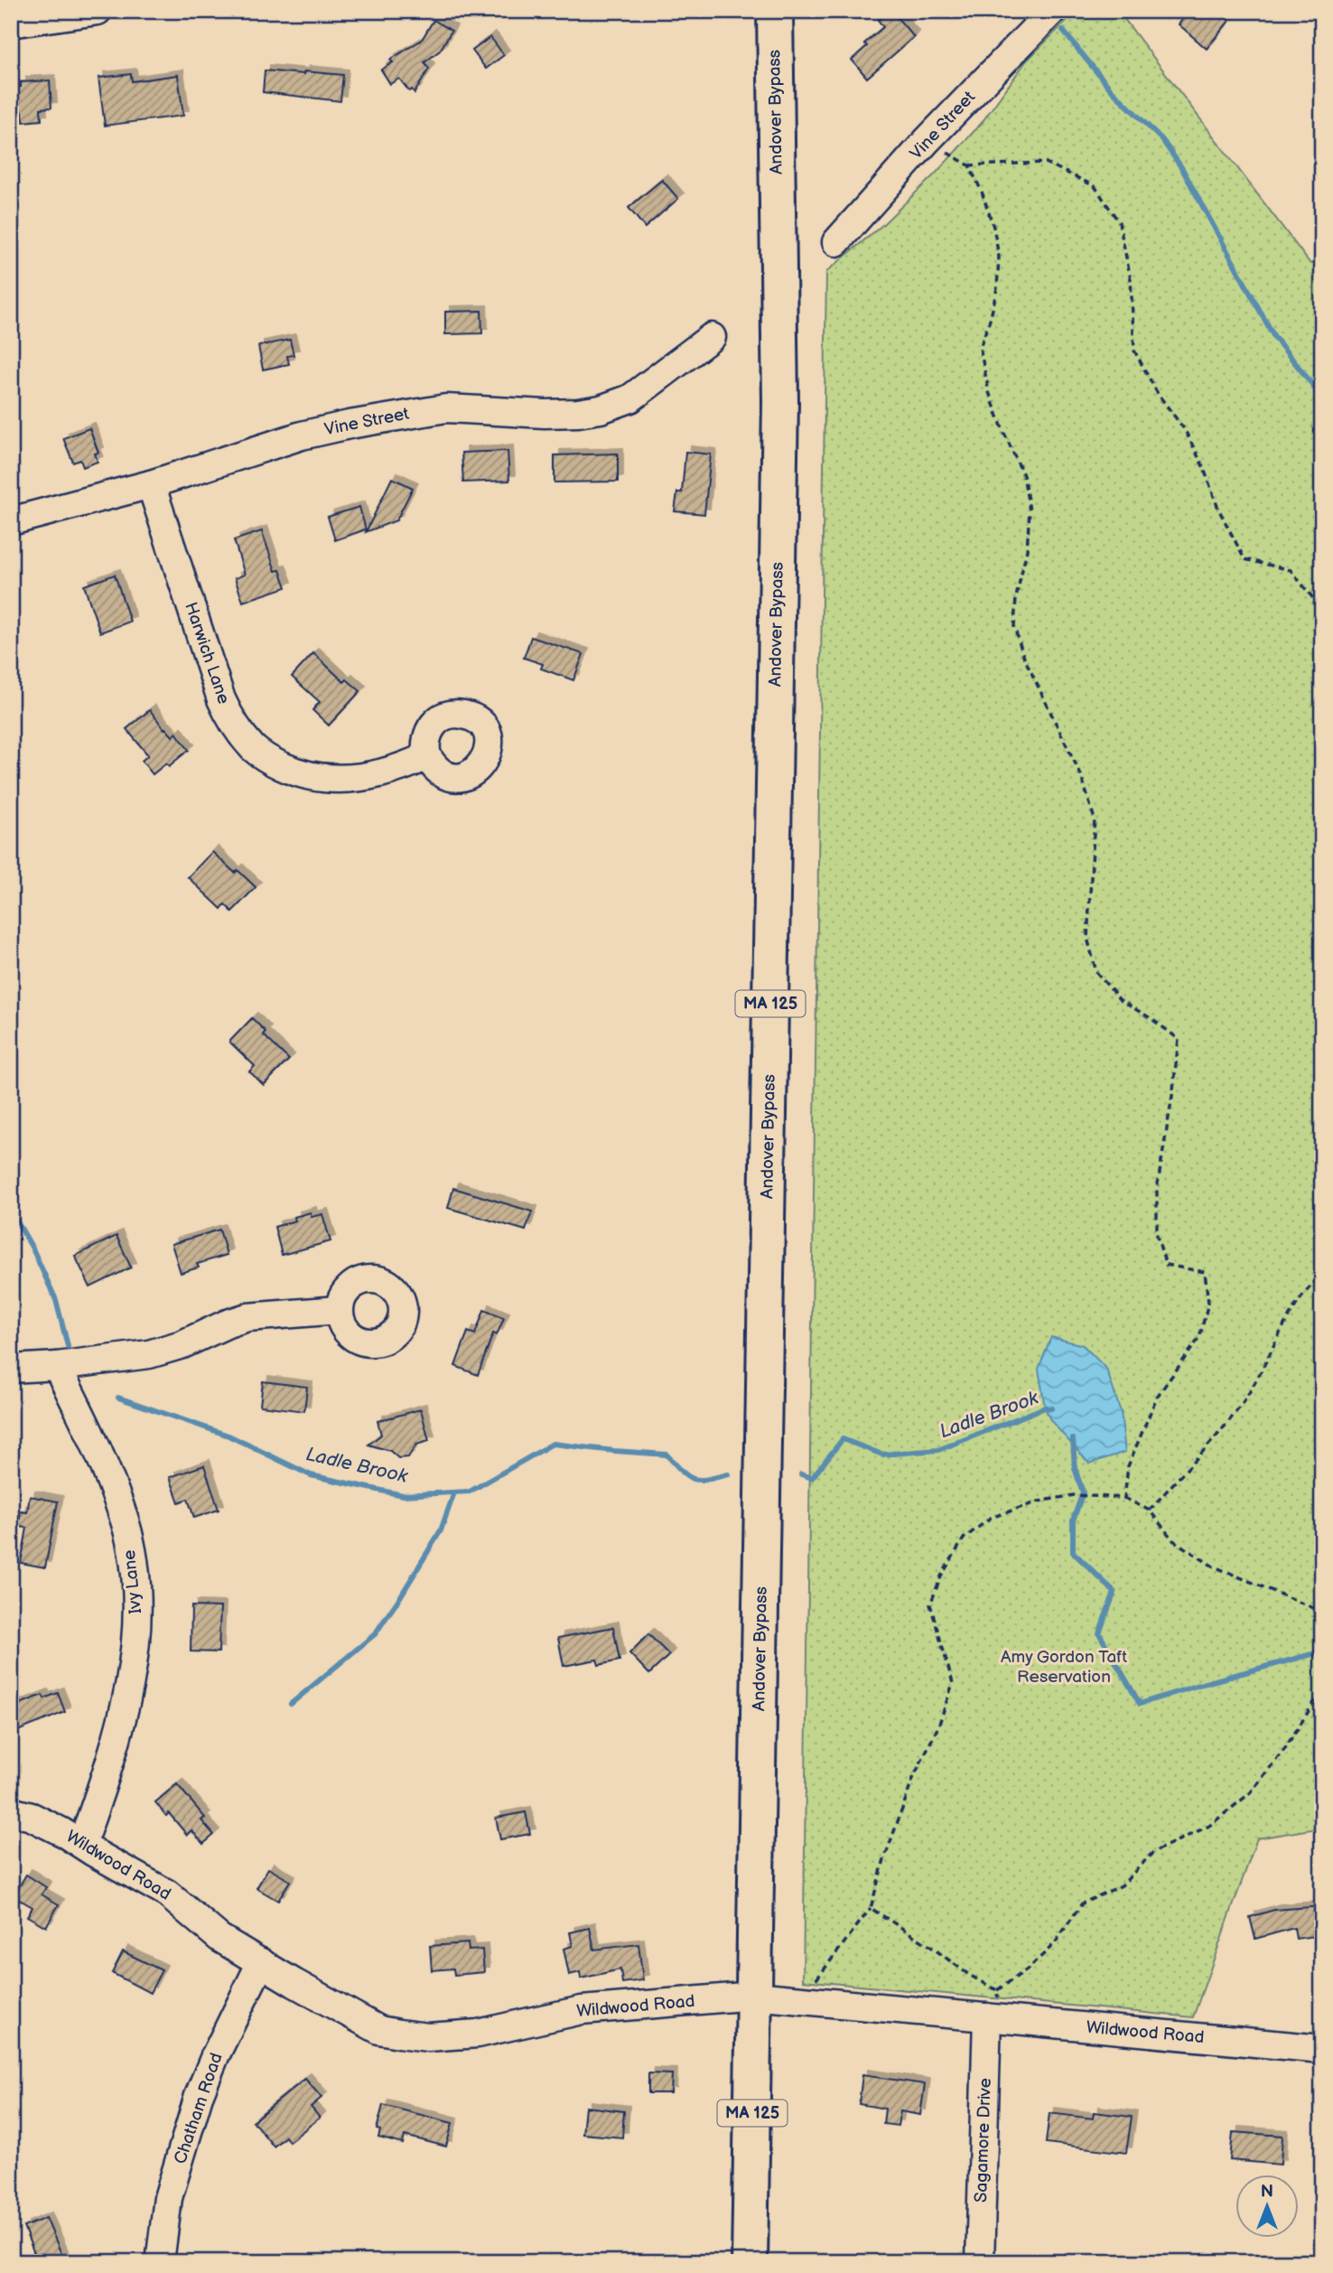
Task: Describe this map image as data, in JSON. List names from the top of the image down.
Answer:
{
  "streets": {
    "main road": ["Andover Bypass", "MA 125"],
    "street": [
      "Vine Street",
      "Harwich Lane",
      "Ivy Lane",
      "Wildwood Road",
      "Chatham Road",
      "Sagamore Drive"
    ]
  },
  "crossings": [
    ["Andover Bypass", "Wildwood Road"],
    ["Vine Street", "Harwich Lane"],
    ["Ivy Lane", "Wildwood Road"],
    ["Wildwood Road", "Chatham Road"],
    ["Wildwood Road", "Sagamore Drive"]
  ],
  "water": ["Ladle Brook"],
  "parks": ["Amy Gordon Taft Reservation"],
  "north": "top"
}
